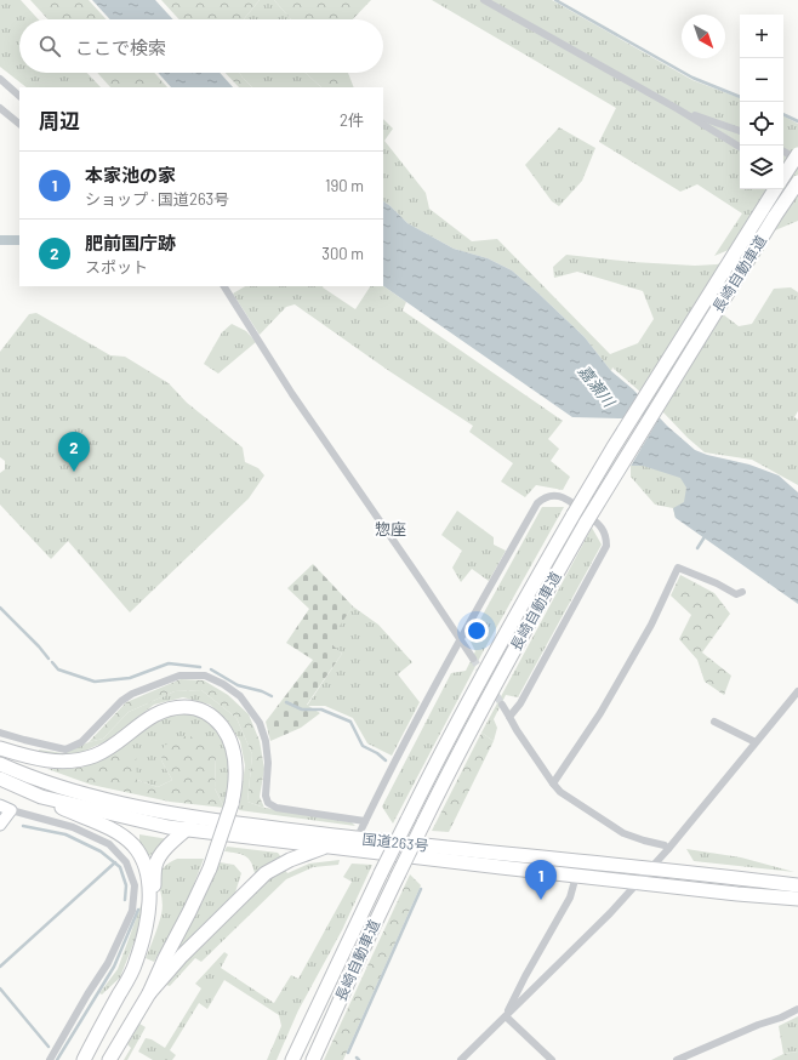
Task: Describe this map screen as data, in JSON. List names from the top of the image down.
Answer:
{
  "streets": {
    "highway": ["長崎自動車道", "国道263号"]
  },
  "districts": ["惣座"],
  "water": ["嘉瀬川"],
  "north": "bottom right",
  "page": {
    "map_buttons": ["+", "−"],
    "search": "ここで検索",
    "heading": ["周辺", "2件"],
    "list": [
      {
        "mark": "1",
        "name": "本家池の家",
        "note": "ショップ · 国道263号",
        "value": "190 m"
      },
      {
        "mark": "2",
        "name": "肥前国庁跡",
        "note": "スポット",
        "value": "300 m"
      }
    ],
    "pins": ["2", "1"]
  }
}
